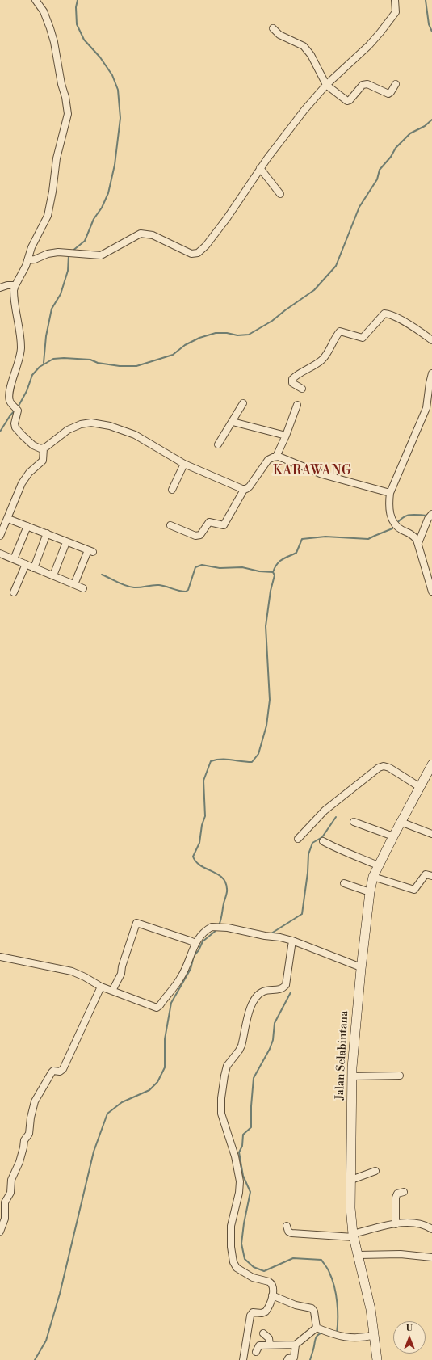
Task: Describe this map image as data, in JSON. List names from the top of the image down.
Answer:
{
  "streets": {
    "street": ["Jalan Selabintana"]
  },
  "districts": ["KARAWANG"],
  "north": "top"
}
